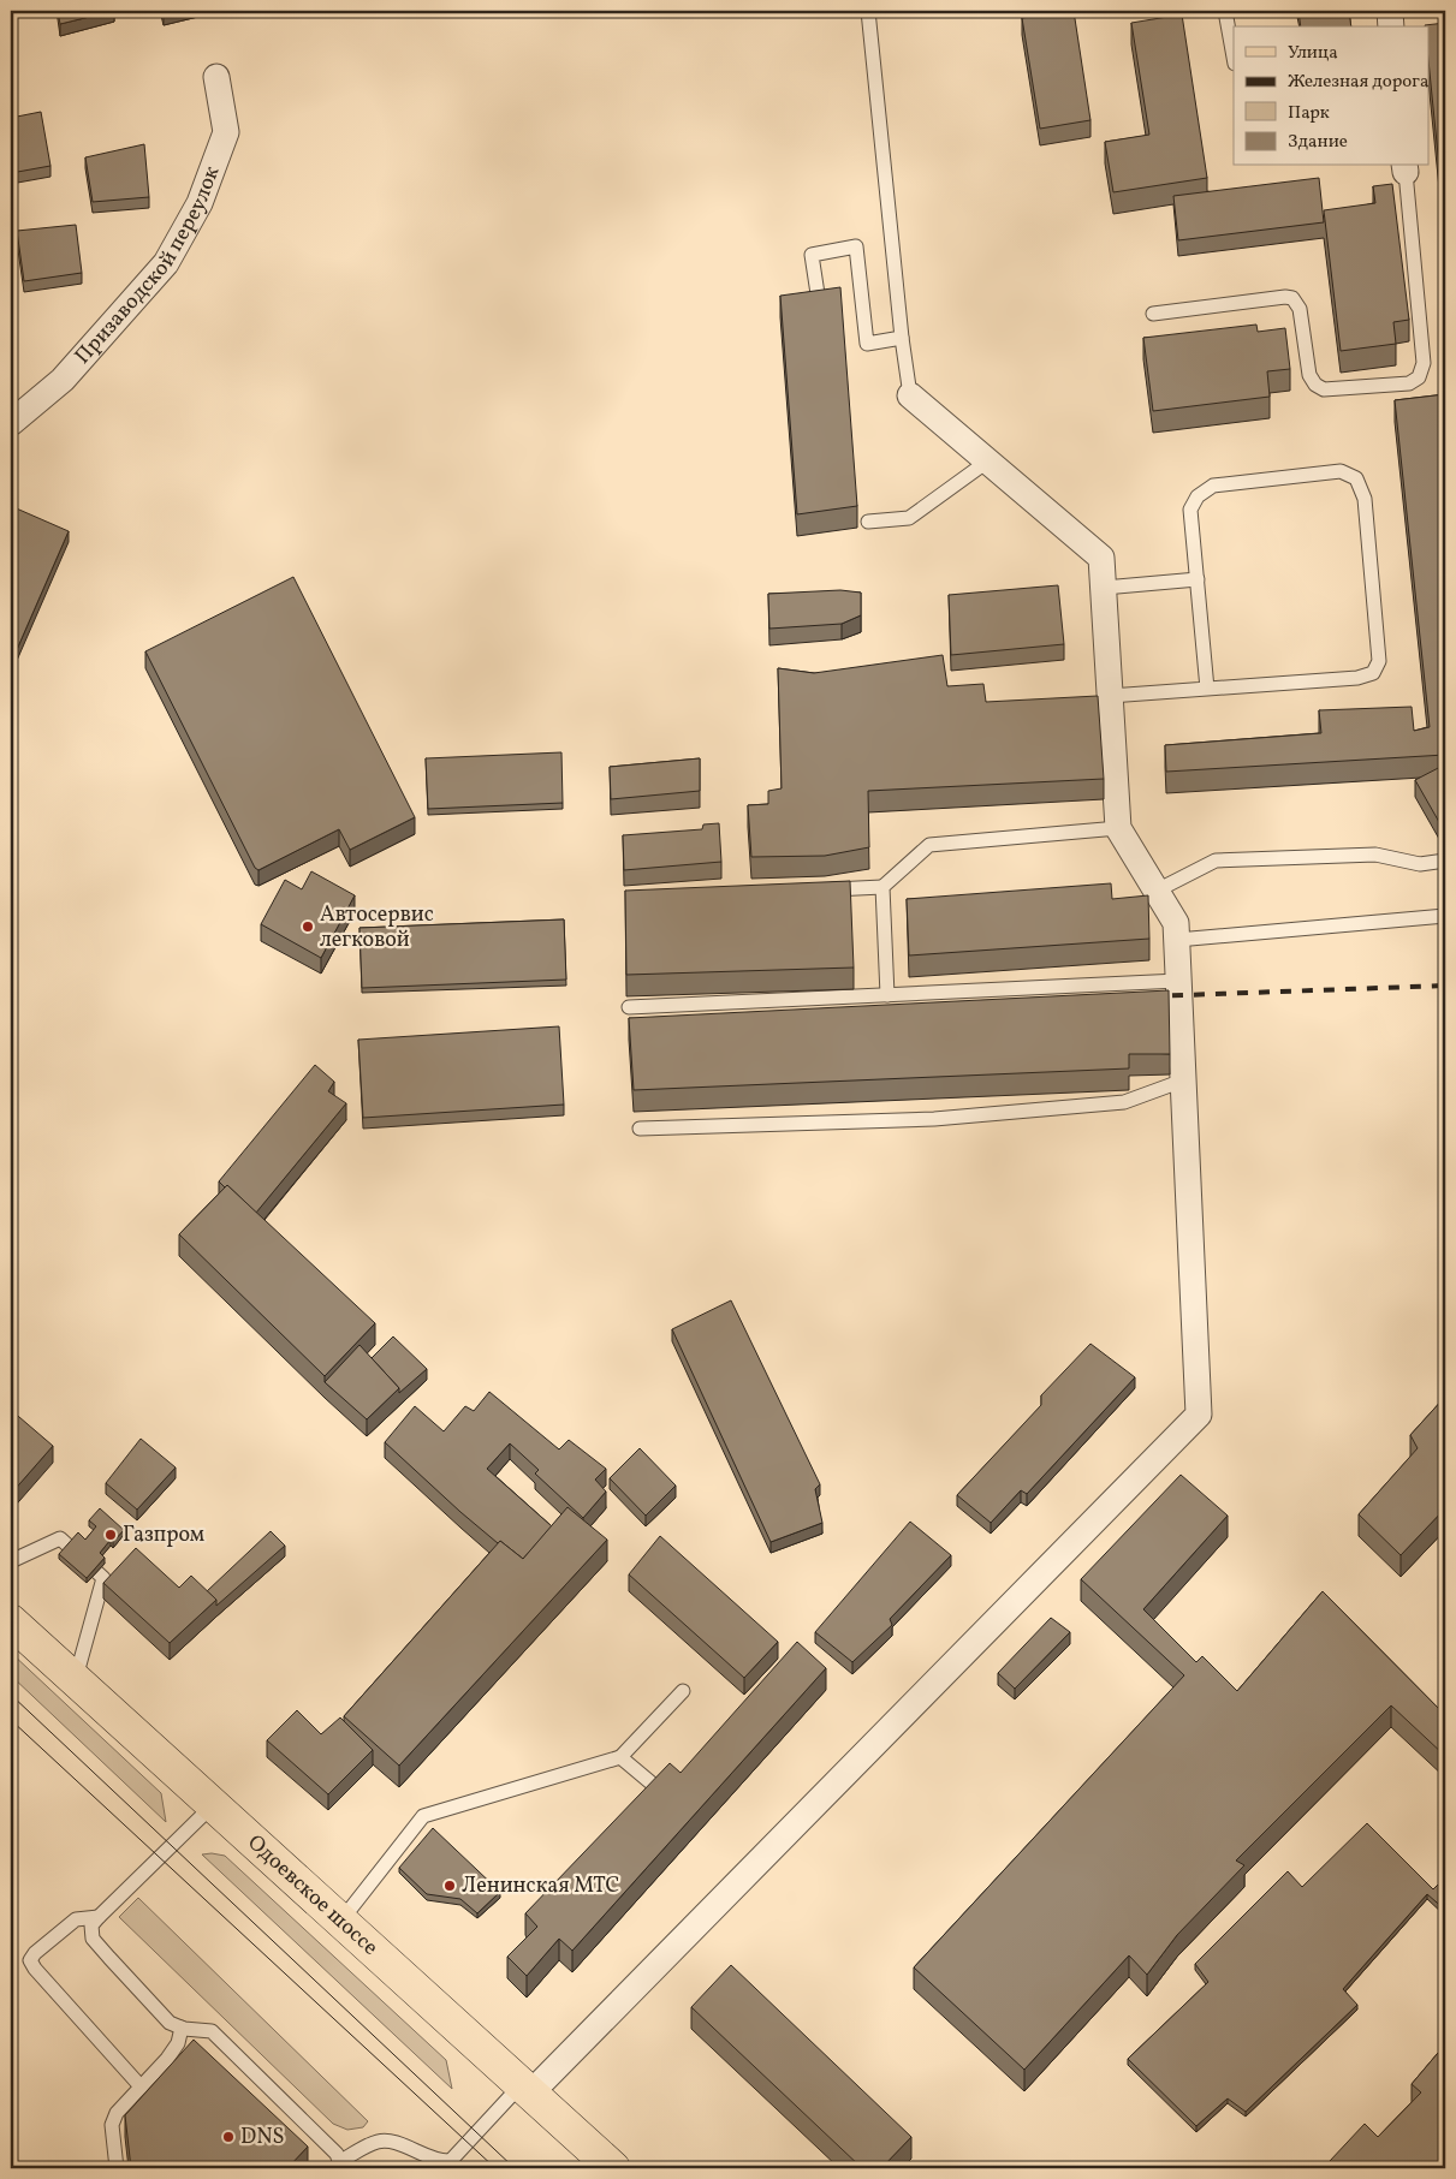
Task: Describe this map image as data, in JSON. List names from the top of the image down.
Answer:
{
  "streets": {
    "main road": ["Одоевское шоссе"],
    "street": ["Призаводской переулок"]
  },
  "places": [
    "Автосервис легковой",
    "Газпром",
    "Ленинская МТС",
    "DNS"
  ],
  "legend": [
    "Улица",
    "Железная дорога",
    "Парк",
    "Здание"
  ]
}
